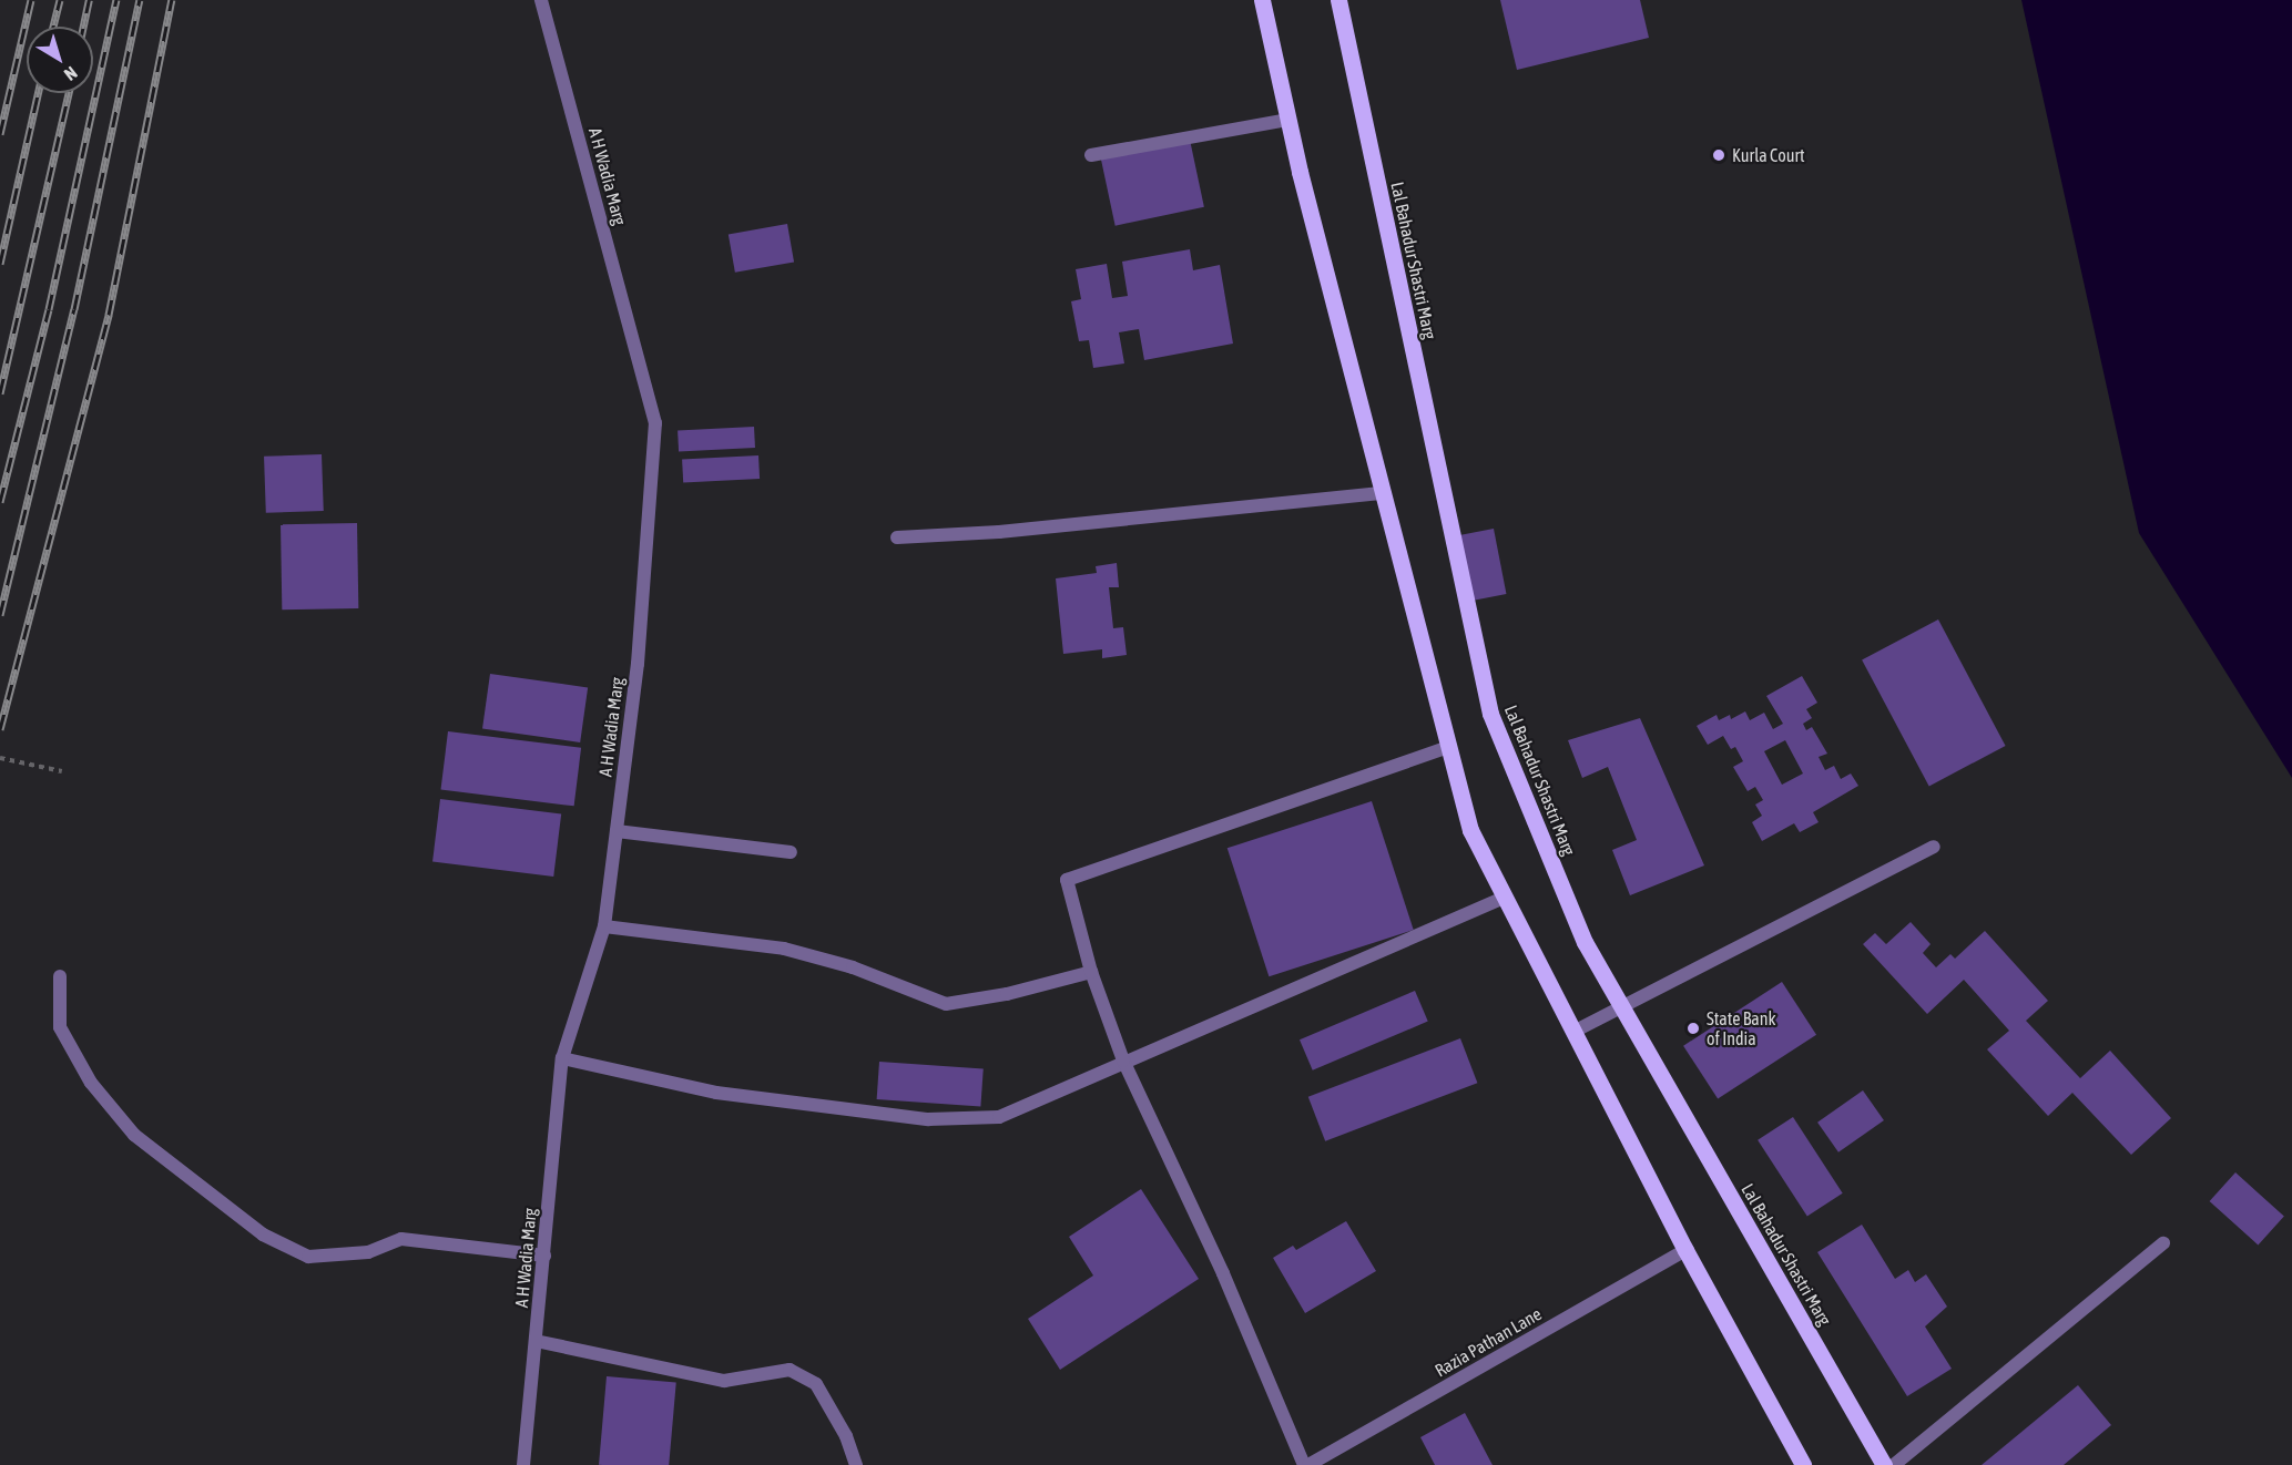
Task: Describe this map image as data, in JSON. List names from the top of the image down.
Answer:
{
  "streets": {
    "main road": ["Lal Bahadur Shastri Marg"],
    "street": ["A H Wadia Marg", "Razia Pathan Lane"]
  },
  "places": ["Kurla Court", "State Bank of India"],
  "north": "bottom right"
}
